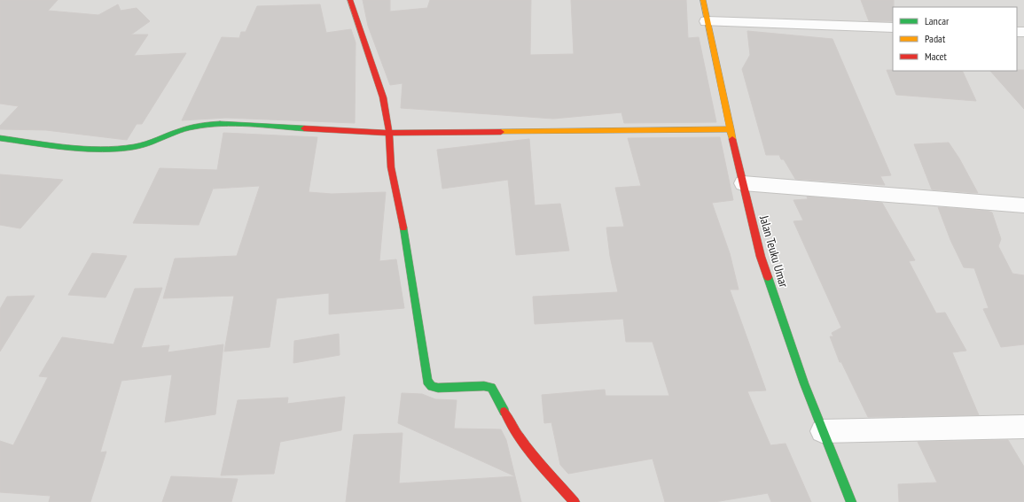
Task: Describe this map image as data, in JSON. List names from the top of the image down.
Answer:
{
  "streets": {
    "street": ["Jalan Teuku Umar"]
  },
  "legend": ["Lancar", "Padat", "Macet"]
}
